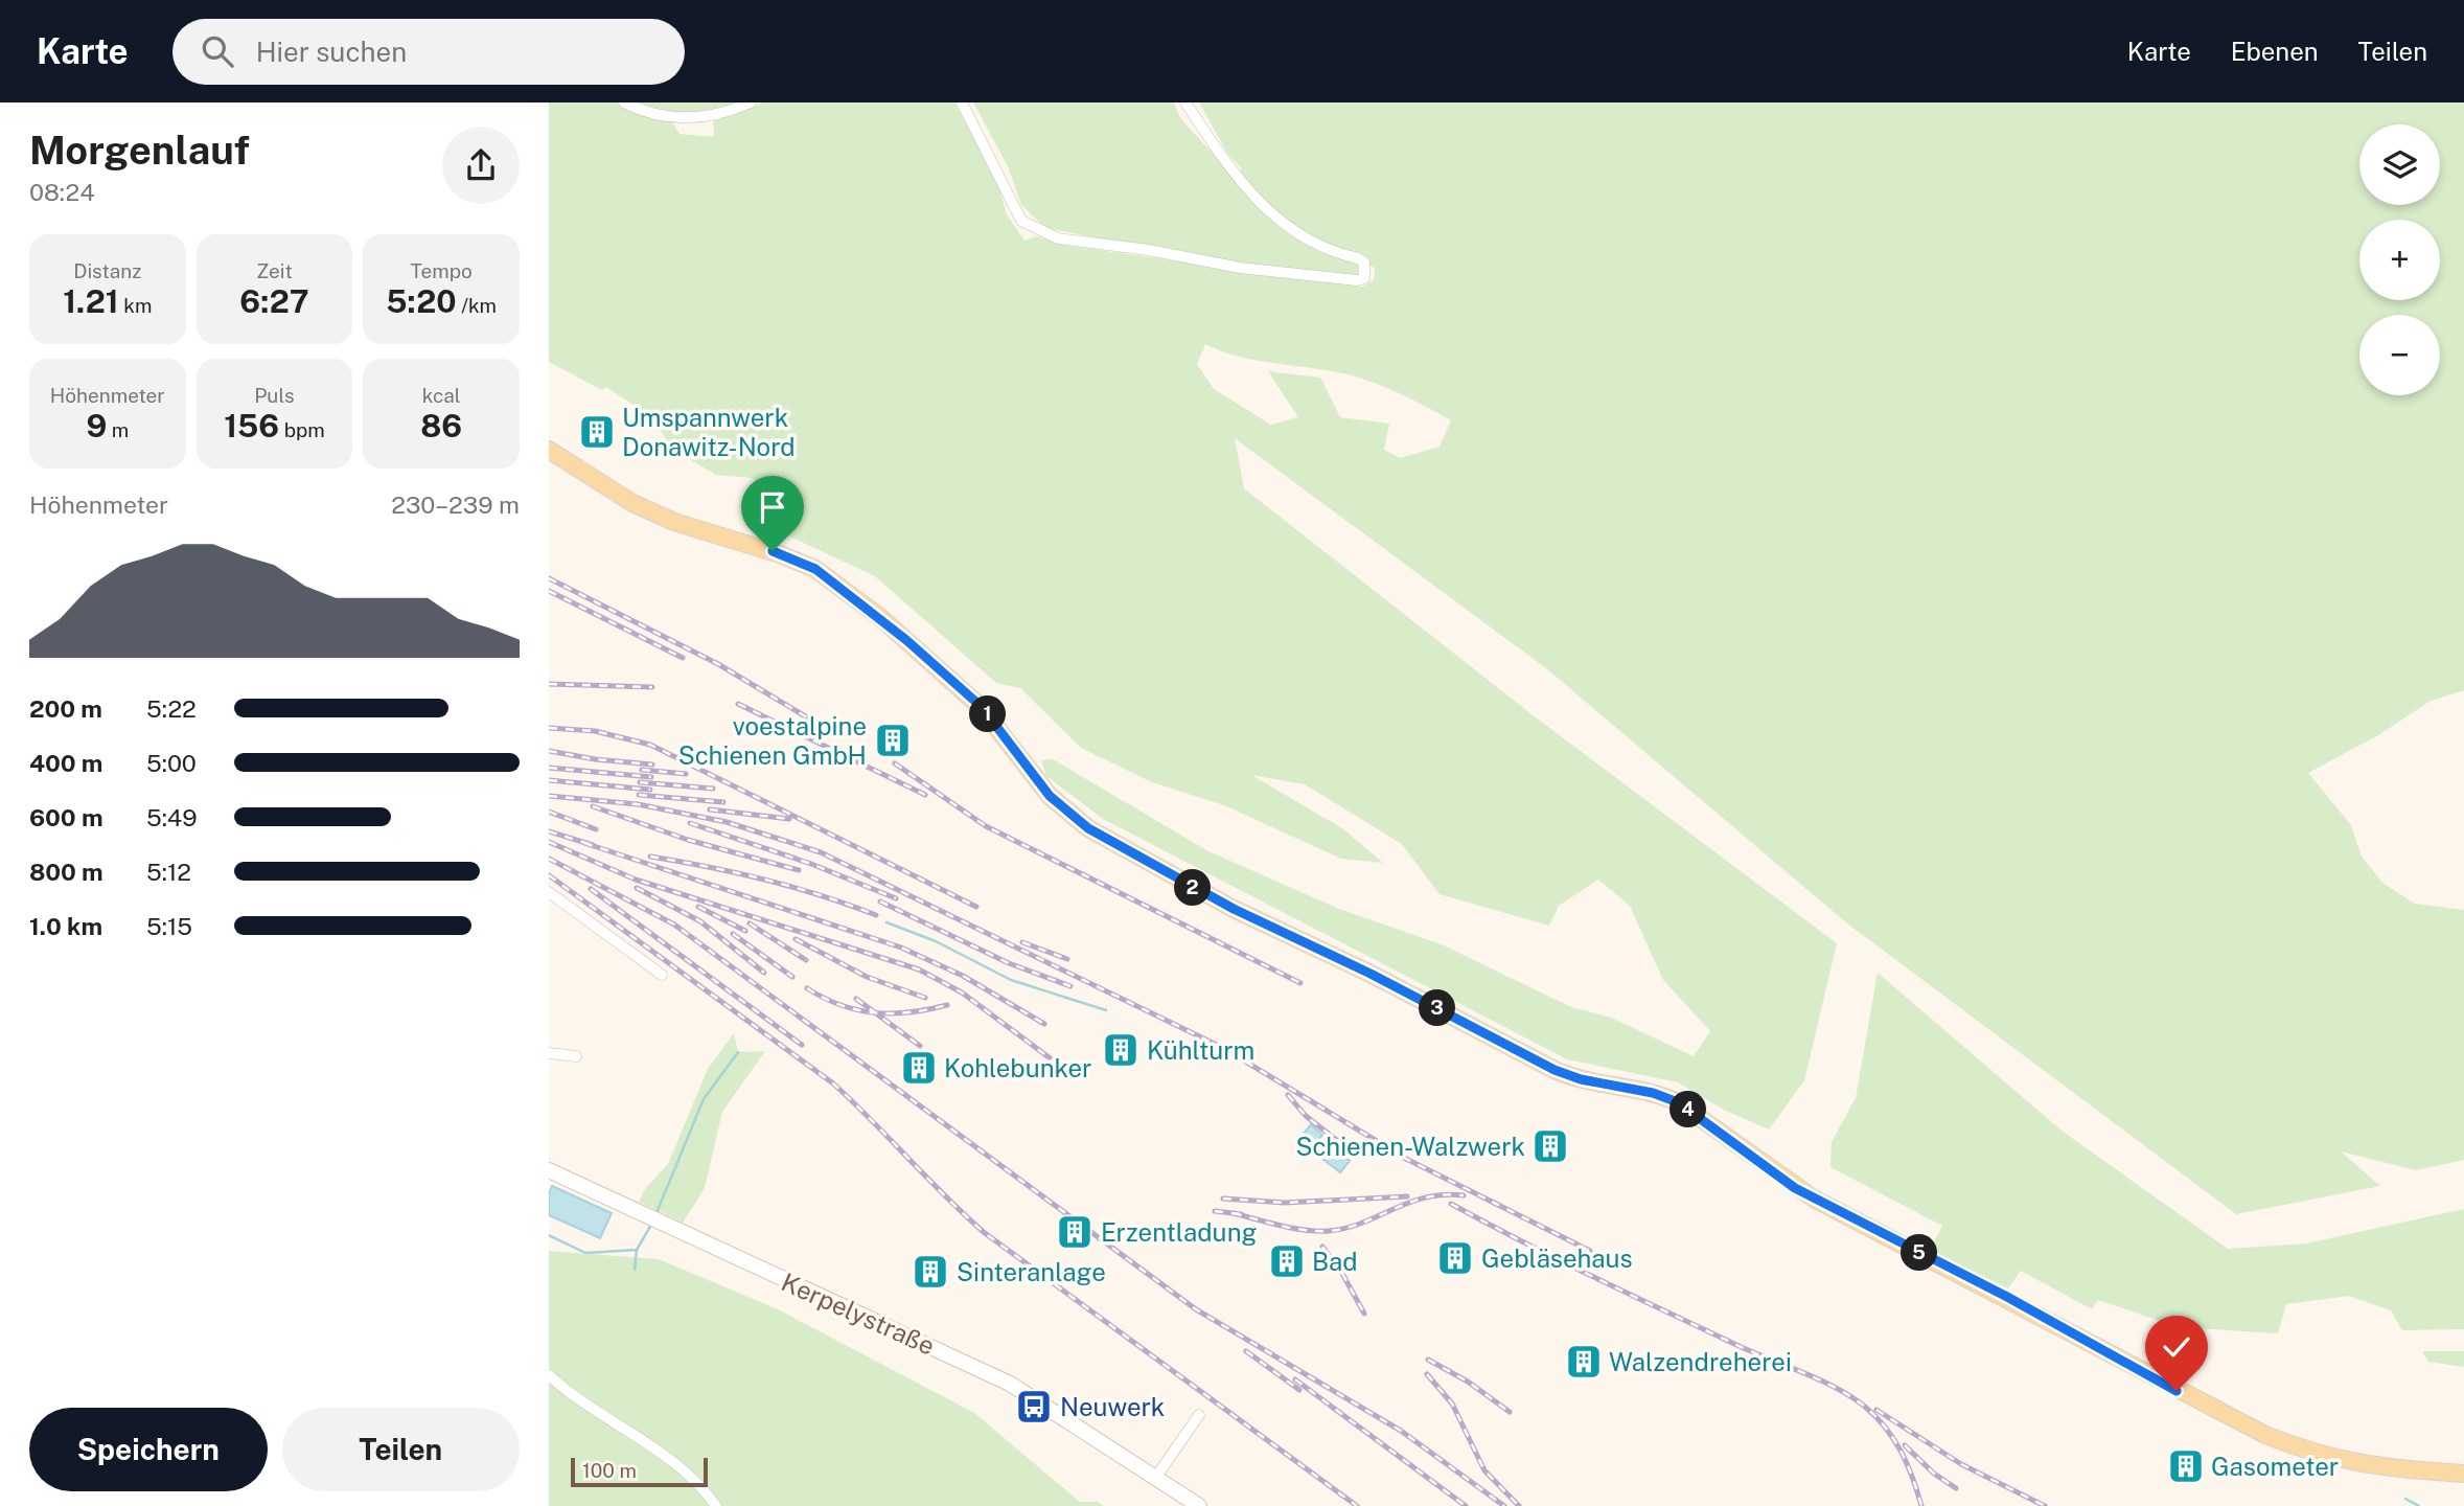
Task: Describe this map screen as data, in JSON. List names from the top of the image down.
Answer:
{
  "streets": {
    "main road": ["Kerpelystraße"]
  },
  "places": {
    "building": [
      "Umspannwerk Donawitz-Nord",
      "voestalpine Schienen GmbH",
      "Kühlturm",
      "Kohlebunker",
      "Schienen-Walzwerk",
      "Erzentladung",
      "Gebläsehaus",
      "Bad",
      "Sinteranlage",
      "Walzendreherei",
      "Gasometer"
    ],
    "bus stop": ["Neuwerk"]
  },
  "scale_bar": "100 m",
  "page": {
    "header": "Karte",
    "search": "Hier suchen",
    "nav": ["Karte", "Ebenen", "Teilen"],
    "heading": ["Morgenlauf", "08:24"],
    "map_buttons": ["+", "−"],
    "stats": [
      ["Distanz", "1.21 km"],
      ["Zeit", "6:27"],
      ["Tempo", "5:20 /km"],
      ["Höhenmeter", "9 m"],
      ["Puls", "156 bpm"],
      ["kcal", "86"]
    ],
    "chart": ["Höhenmeter", "230–239 m"],
    "list": [
      {
        "name": "200 m",
        "note": "5:22"
      },
      {
        "name": "400 m",
        "note": "5:00"
      },
      {
        "name": "600 m",
        "note": "5:49"
      },
      {
        "name": "800 m",
        "note": "5:12"
      },
      {
        "name": "1.0 km",
        "note": "5:15"
      }
    ],
    "pins": [
      "1",
      "2",
      "3",
      "4",
      "5"
    ],
    "buttons": ["Speichern", "Teilen"],
    "scale": "100 m"
  }
}
